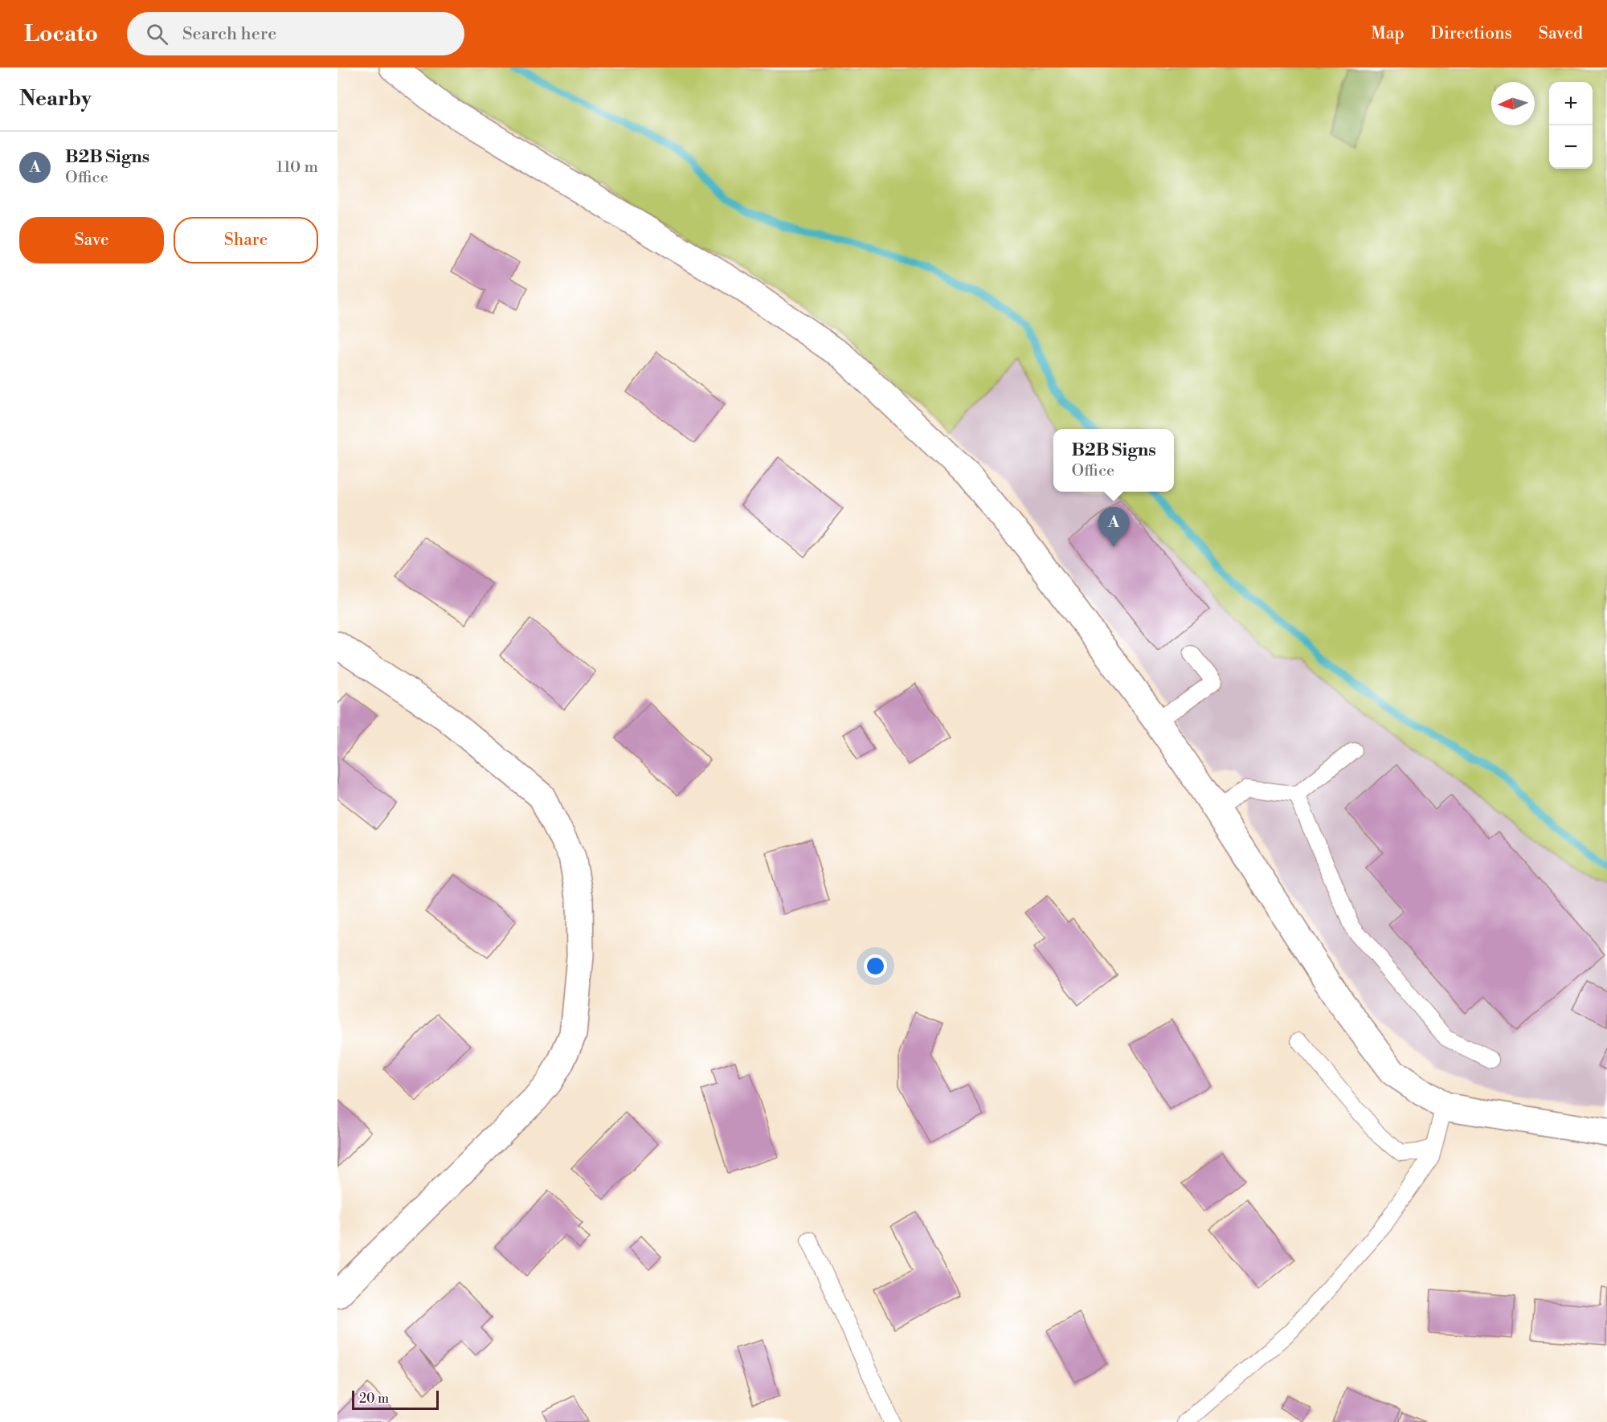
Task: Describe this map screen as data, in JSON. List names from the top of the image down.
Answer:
{
  "scale_bar": "20 m",
  "north": "left",
  "page": {
    "header": "Locato",
    "search": "Search here",
    "nav": ["Map", "Directions", "Saved"],
    "heading": "Nearby",
    "map_buttons": ["+", "−"],
    "list": [
      {
        "mark": "A",
        "name": "B2B Signs",
        "note": "Office",
        "value": "110 m"
      }
    ],
    "buttons": ["Save", "Share"],
    "popup": ["B2B Signs", "Office"],
    "pins": "A",
    "scale": "20 m"
  }
}
